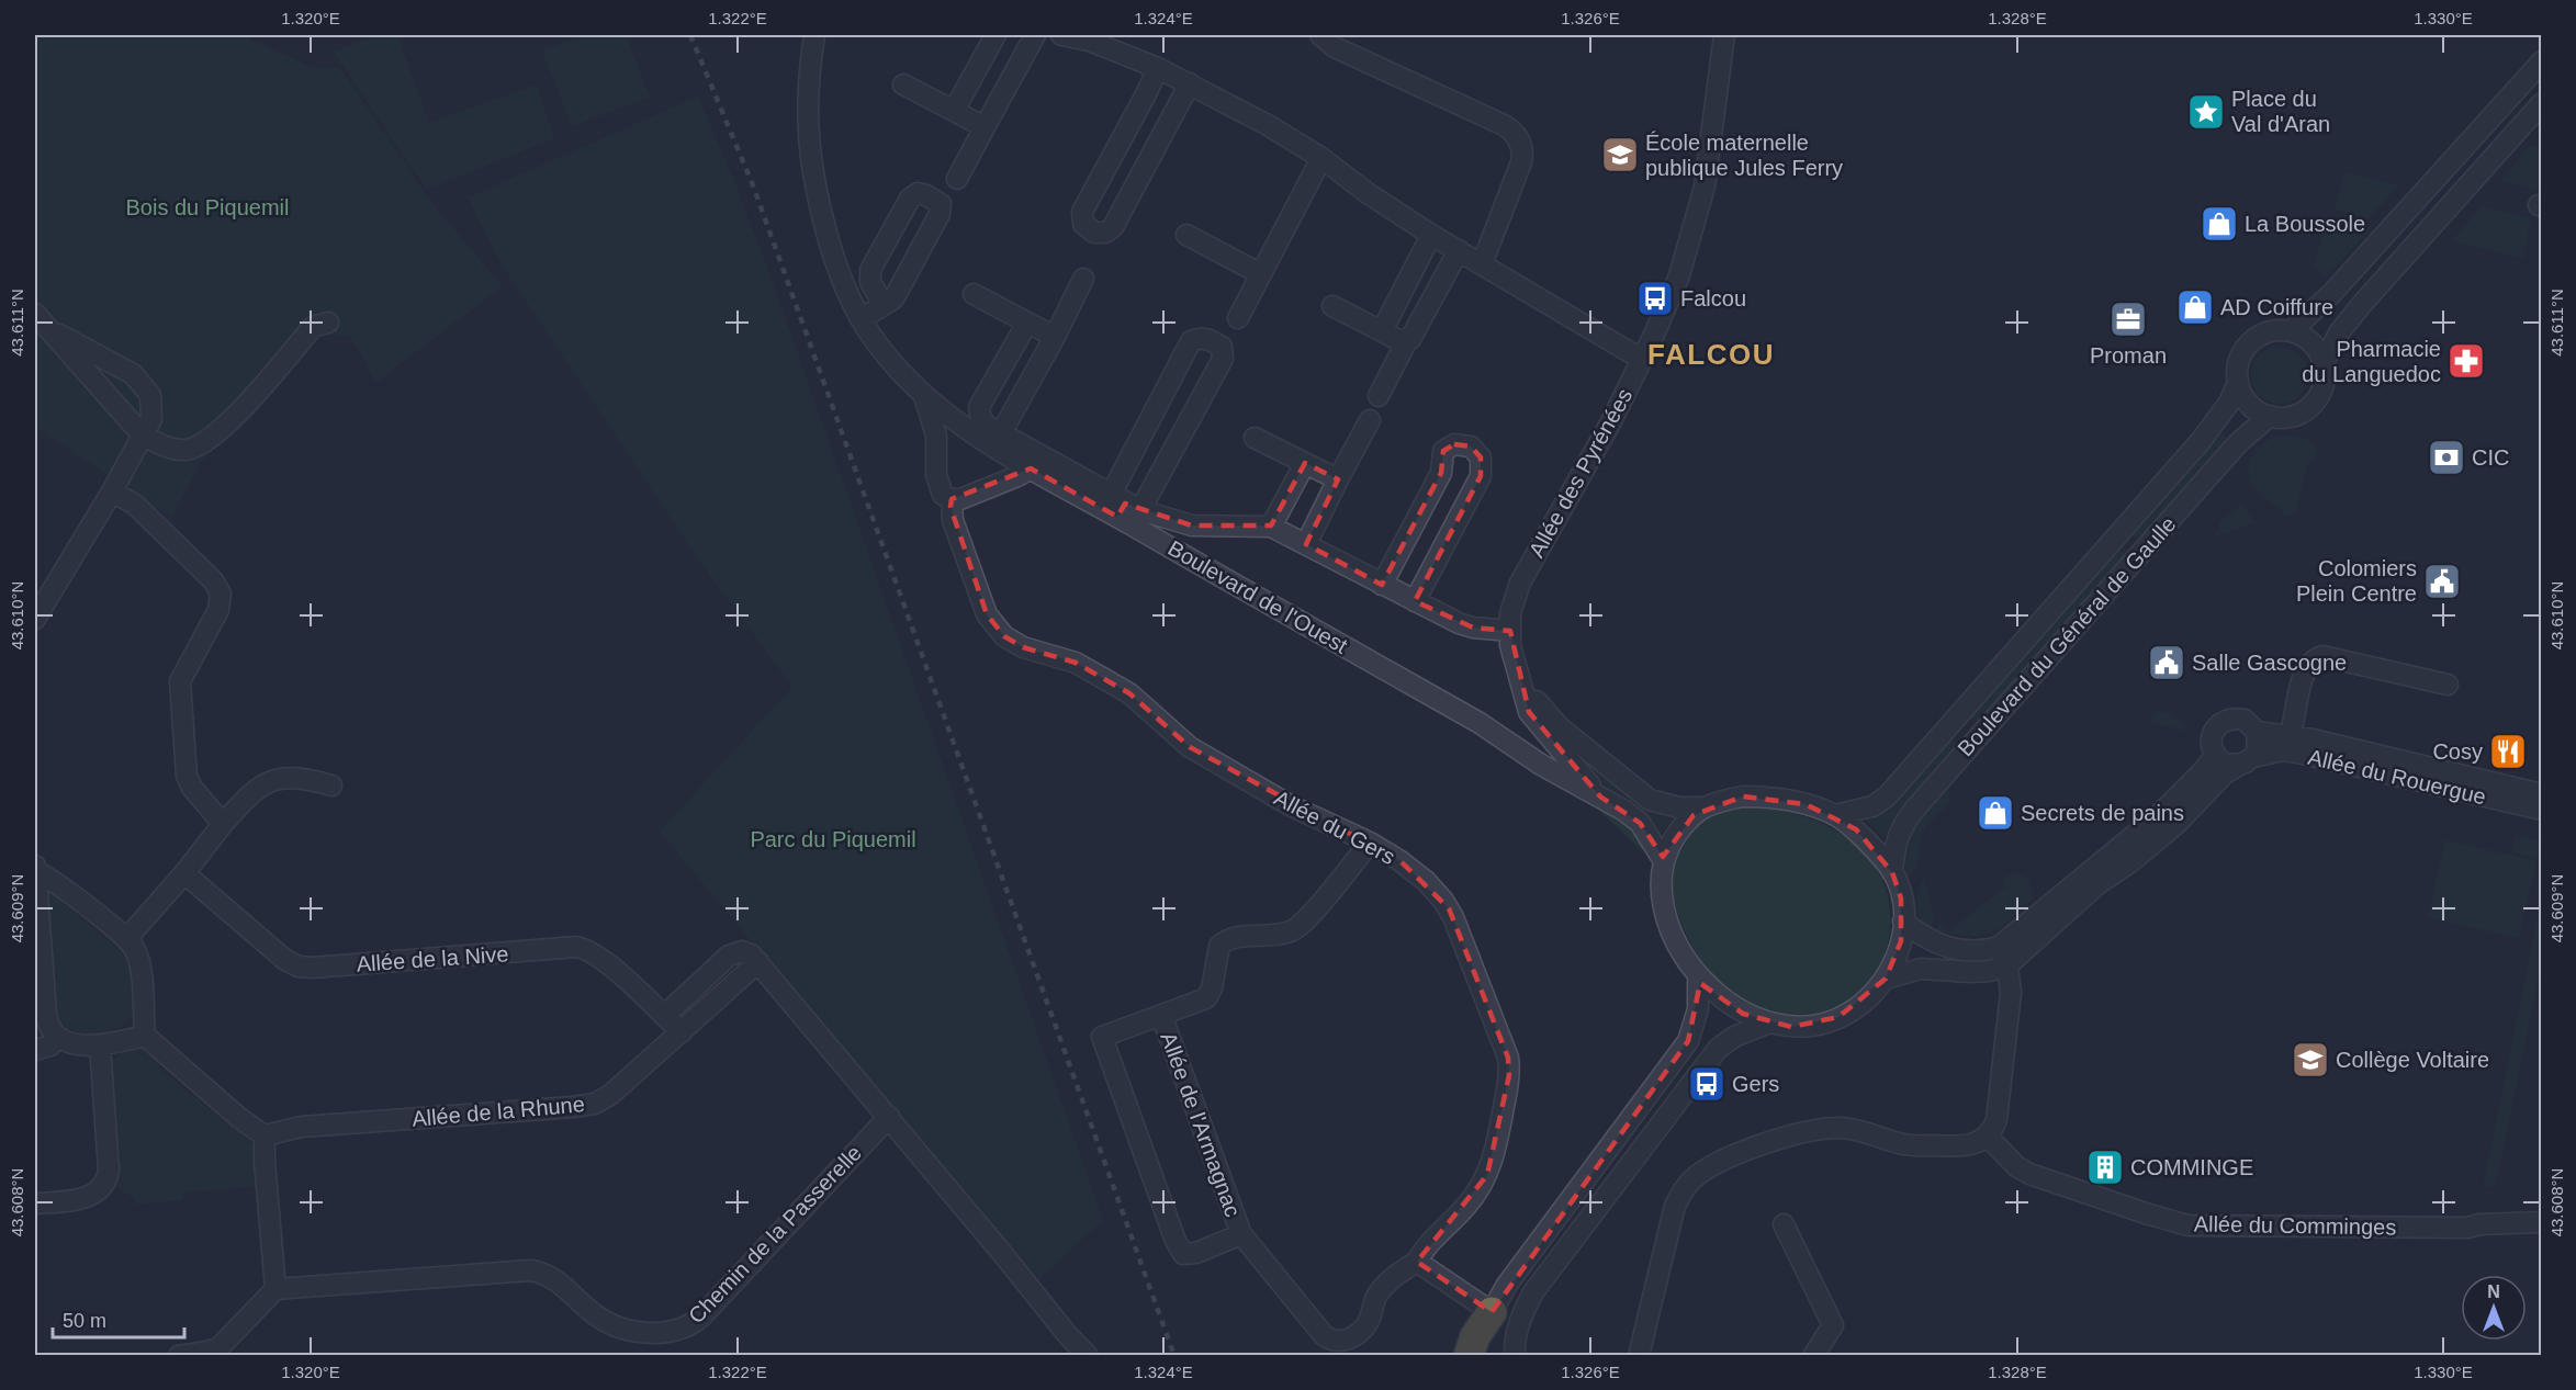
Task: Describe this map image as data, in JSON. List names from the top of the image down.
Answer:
{
  "streets": {
    "street": [
      "Allée des Pyrénées",
      "Boulevard de l'Ouest",
      "Boulevard du Général de Gaulle",
      "Allée du Rouergue",
      "Allée du Gers",
      "Allée de la Nive",
      "Allée de la Rhune",
      "Allée de l'Armagnac",
      "Allée du Comminges",
      "Chemin de la Passerelle"
    ]
  },
  "crossings": [
    ["Allée des Pyrénées", "Boulevard de l'Ouest"],
    ["Allée des Pyrénées", "Boulevard du Général de Gaulle"],
    ["Boulevard de l'Ouest", "Boulevard du Général de Gaulle"],
    ["Boulevard de l'Ouest", "Allée du Gers"],
    ["Allée du Gers", "Allée de l'Armagnac"],
    ["Allée de la Nive", "Allée de la Rhune"]
  ],
  "districts": ["FALCOU"],
  "parks": ["Bois du Piquemil", "Parc du Piquemil"],
  "places": {
    "place": ["Place du Val d'Aran"],
    "school or university": ["École maternelle publique Jules Ferry", "Collège Voltaire"],
    "shop": ["La Boussole", "AD Coiffure", "Secrets de pains"],
    "bus stop": ["Falcou", "Gers"],
    "office": ["Proman"],
    "pharmacy": ["Pharmacie du Languedoc"],
    "bank": ["CIC"],
    "public building": ["Colomiers Plein Centre", "Salle Gascogne"],
    "restaurant": ["Cosy"],
    "building": ["COMMINGE"]
  },
  "scale_bar": "50 m",
  "north": "top",
  "coordinates": [
    "1.320°E",
    "1.322°E",
    "1.324°E",
    "1.326°E",
    "1.328°E",
    "1.330°E",
    "43.611°N",
    "43.610°N",
    "43.609°N",
    "43.608°N"
  ]
}
